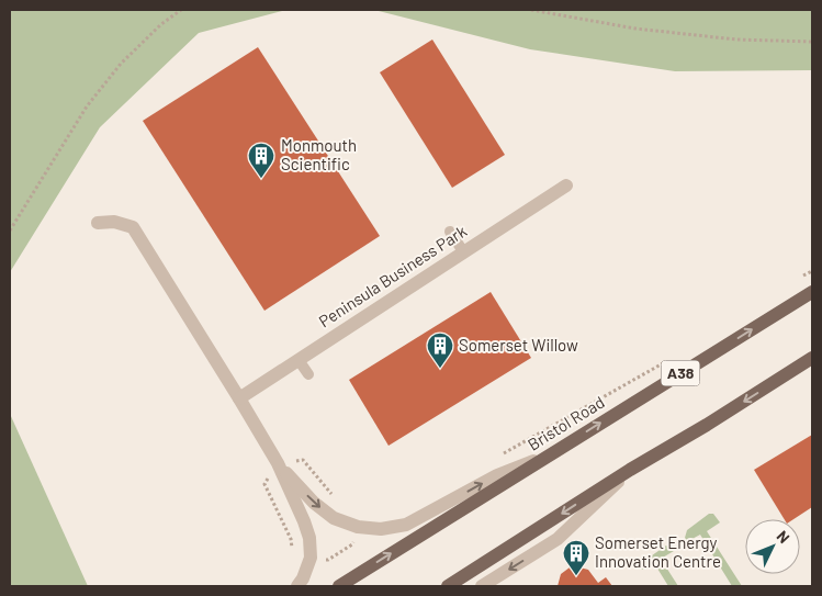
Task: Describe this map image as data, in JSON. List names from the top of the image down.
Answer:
{
  "streets": {
    "main road": ["A38", "Bristol Road"],
    "street": ["Peninsula Business Park"]
  },
  "places": {
    "building": ["Monmouth Scientific", "Somerset Willow", "Somerset Energy Innovation Centre"]
  },
  "north": "top right"
}
